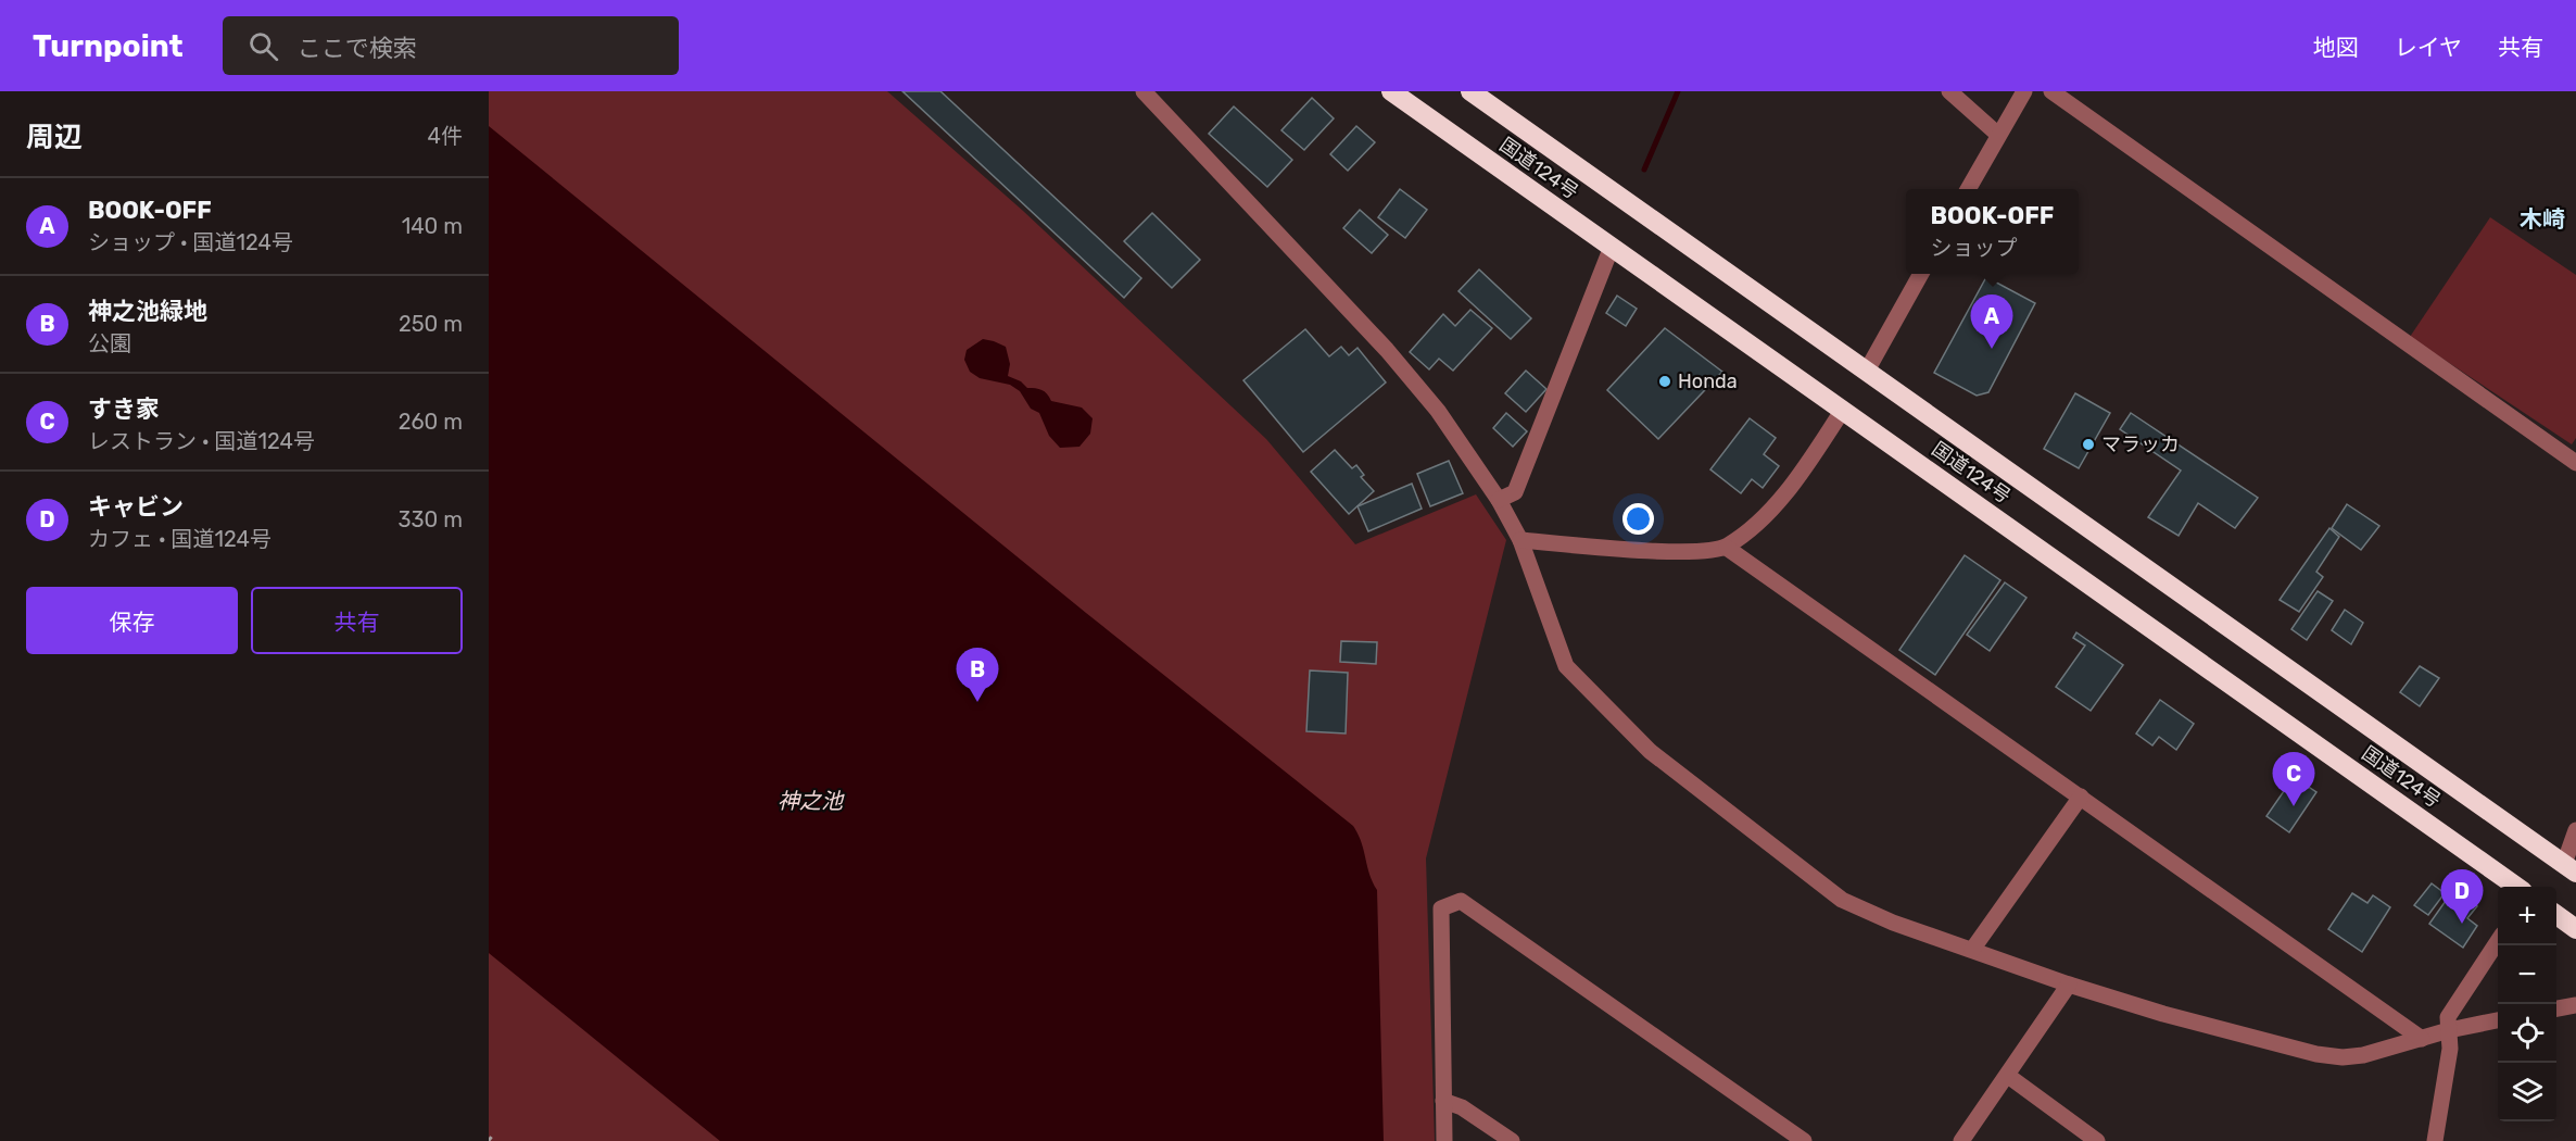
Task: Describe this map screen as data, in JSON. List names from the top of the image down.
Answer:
{
  "streets": {
    "highway": ["国道124号"]
  },
  "districts": ["木崎"],
  "water": ["神之池"],
  "places": ["Honda", "マラッカ"],
  "page": {
    "header": "Turnpoint",
    "search": "ここで検索",
    "nav": ["地図", "レイヤ", "共有"],
    "heading": ["周辺", "4件"],
    "list": [
      {
        "mark": "A",
        "name": "BOOK-OFF",
        "note": "ショップ · 国道124号",
        "value": "140 m"
      },
      {
        "mark": "B",
        "name": "神之池緑地",
        "note": "公園",
        "value": "250 m"
      },
      {
        "mark": "C",
        "name": "すき家",
        "note": "レストラン · 国道124号",
        "value": "260 m"
      },
      {
        "mark": "D",
        "name": "キャビン",
        "note": "カフェ · 国道124号",
        "value": "330 m"
      }
    ],
    "popup": ["BOOK-OFF", "ショップ"],
    "pins": [
      "A",
      "B",
      "C",
      "D"
    ],
    "buttons": ["保存", "共有"],
    "map_buttons": ["+", "−"]
  }
}
